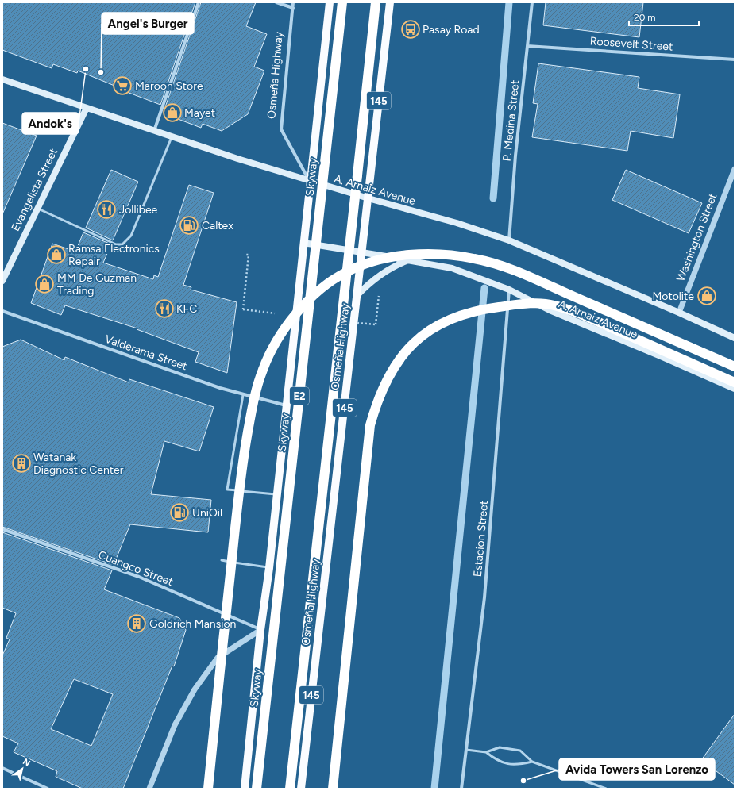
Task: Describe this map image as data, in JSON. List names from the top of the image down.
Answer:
{
  "streets": {
    "highway": ["Skyway", "E2"],
    "main road": [
      "Osmeña Highway",
      "145",
      "Evangelista Street",
      "A. Arnaiz Avenue"
    ],
    "street": [
      "Roosevelt Street",
      "P. Medina Street",
      "Washington Street",
      "Valderama Street",
      "Estacion Street",
      "Cuangco Street"
    ]
  },
  "crossings": [
    ["Roosevelt Street", "P. Medina Street"],
    ["Osmeña Highway", "A. Arnaiz Avenue"],
    ["P. Medina Street", "A. Arnaiz Avenue"],
    ["Evangelista Street", "A. Arnaiz Avenue"],
    ["A. Arnaiz Avenue", "Washington Street"],
    ["A. Arnaiz Avenue", "Estacion Street"]
  ],
  "places": {
    "bus stop": ["Pasay Road"],
    "other": ["Andok's", "Angel's Burger", "Avida Towers San Lorenzo"],
    "supermarket": ["Maroon Store"],
    "shop": [
      "Mayet",
      "Ramsa Electronics Repair",
      "MM De Guzman Trading",
      "Motolite"
    ],
    "restaurant": ["Jollibee", "KFC"],
    "fuel station": ["Caltex", "UniOil"],
    "building": ["Watanak Diagnostic Center", "Goldrich Mansion"]
  },
  "scale_bar": "20 m",
  "north": "top right"
}
